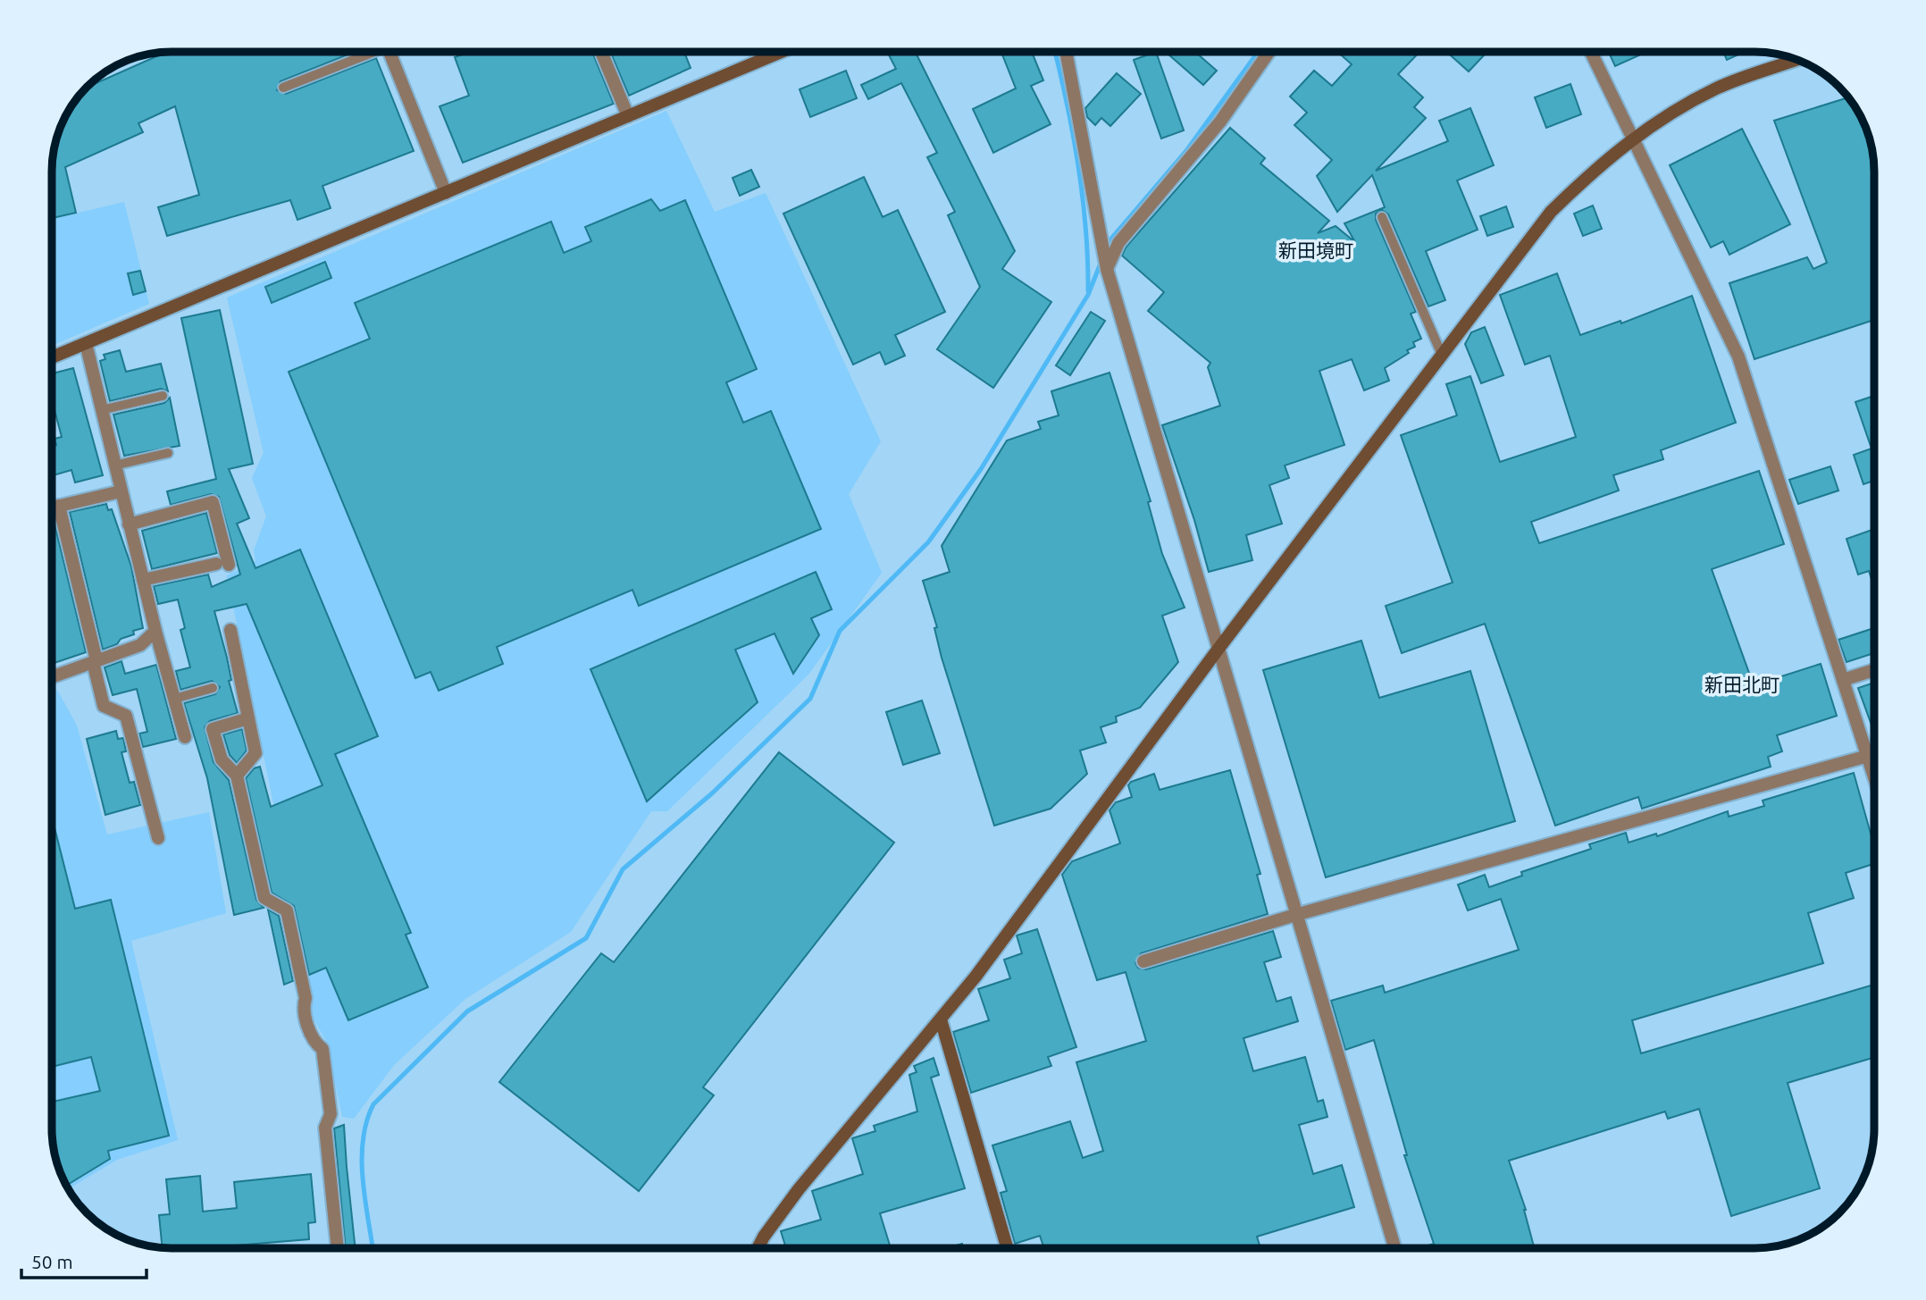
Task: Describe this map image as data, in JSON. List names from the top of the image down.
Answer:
{
  "districts": ["新田境町", "新田北町"],
  "scale_bar": "50 m"
}
